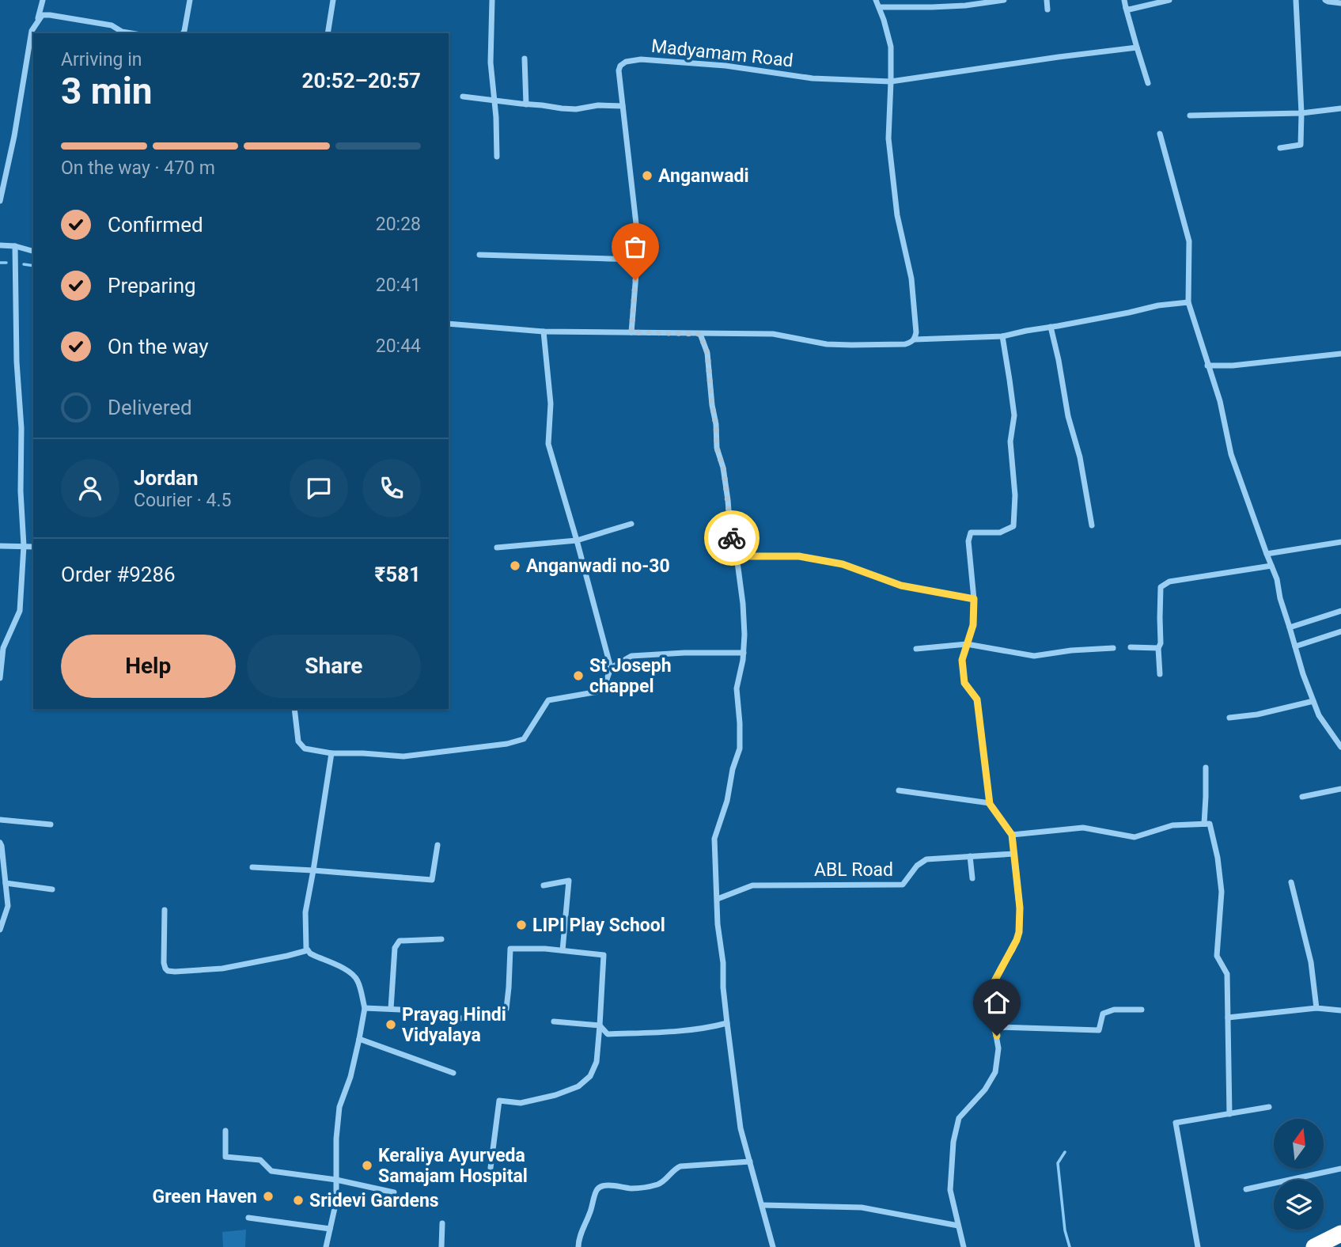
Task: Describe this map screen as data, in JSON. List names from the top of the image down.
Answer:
{
  "streets": {
    "street": ["Madyamam Road", "ABL Road"]
  },
  "places": [
    "Anganwadi",
    "Anganwadi no-30",
    "St Joseph chappel",
    "LIPI Play School",
    "Prayag Hindi Vidyalaya",
    "Keraliya Ayurveda Samajam Hospital",
    "Green Haven",
    "Sridevi Gardens"
  ],
  "north": "top",
  "page": {
    "heading": ["3 min", "Arriving in", "20:52–20:57"],
    "panel": [
      "Jordan",
      "Courier · 4.5",
      "Order #9286",
      "₹581"
    ],
    "bar": "On the way · 470 m",
    "list": [
      ["Confirmed", "20:28"],
      ["Preparing", "20:41"],
      ["On the way", "20:44"],
      "Delivered"
    ],
    "buttons": ["Help", "Share"]
  }
}
